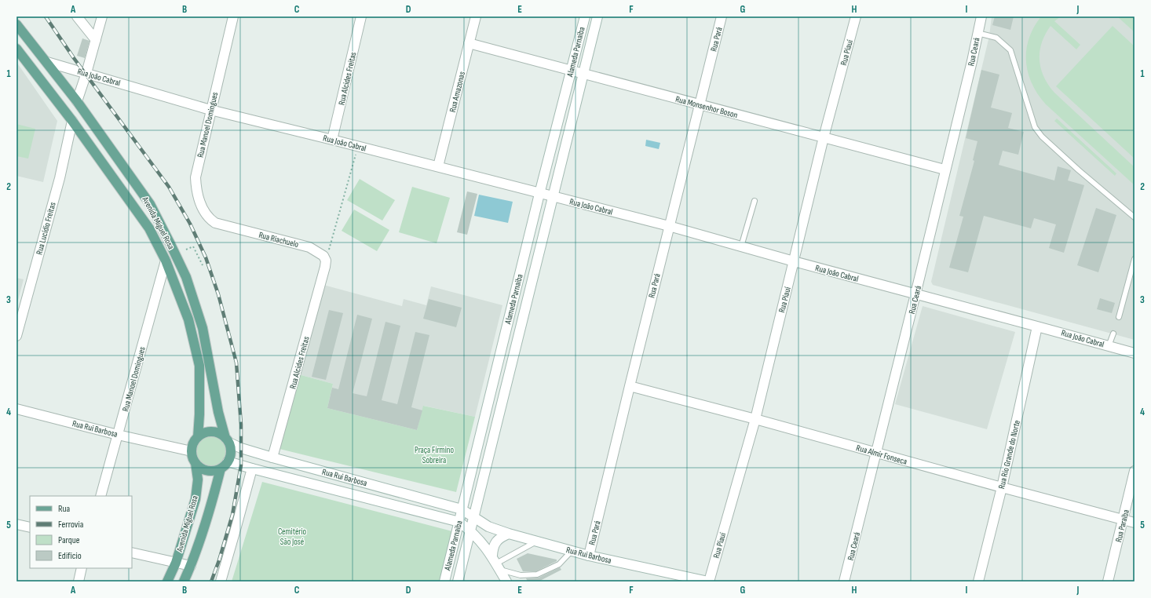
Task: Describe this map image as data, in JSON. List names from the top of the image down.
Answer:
{
  "streets": {
    "main road": ["Avenida Miguel Rosa"],
    "street": [
      "Rua Pará",
      "Alameda Parnaiba",
      "Rua Ceará",
      "Rua Piauí",
      "Rua João Cabral",
      "Rua Alcides Freitas",
      "Rua Amazonas",
      "Rua Monsenhor Boson",
      "Rua Manoel Domingues",
      "Rua Lucídio Freitas",
      "Rua Riachuelo",
      "Rua Rui Barbosa",
      "Rua Almir Fonseca",
      "Rua Rio Grande do Norte",
      "Rua Paraíba"
    ]
  },
  "crossings": [
    ["Rua Pará", "Rua João Cabral"],
    ["Rua Pará", "Rua Monsenhor Boson"],
    ["Rua Pará", "Rua Rui Barbosa"],
    ["Rua Pará", "Rua Almir Fonseca"],
    ["Alameda Parnaiba", "Rua João Cabral"],
    ["Alameda Parnaiba", "Rua Monsenhor Boson"],
    ["Alameda Parnaiba", "Rua Rui Barbosa"],
    ["Rua Ceará", "Rua João Cabral"],
    ["Rua Ceará", "Rua Monsenhor Boson"],
    ["Rua Ceará", "Rua Almir Fonseca"],
    ["Rua Piauí", "Rua João Cabral"],
    ["Rua Piauí", "Rua Monsenhor Boson"],
    ["Rua Piauí", "Rua Rui Barbosa"],
    ["Rua Piauí", "Rua Almir Fonseca"],
    ["Rua João Cabral", "Rua Alcides Freitas"],
    ["Rua João Cabral", "Rua Amazonas"],
    ["Rua João Cabral", "Rua Manoel Domingues"],
    ["Rua João Cabral", "Avenida Miguel Rosa"],
    ["Rua João Cabral", "Rua Rio Grande do Norte"],
    ["Rua Alcides Freitas", "Rua Riachuelo"],
    ["Rua Alcides Freitas", "Rua Rui Barbosa"],
    ["Rua Amazonas", "Rua Monsenhor Boson"],
    ["Rua Manoel Domingues", "Avenida Miguel Rosa"],
    ["Rua Manoel Domingues", "Rua Riachuelo"],
    ["Rua Manoel Domingues", "Rua Rui Barbosa"],
    ["Avenida Miguel Rosa", "Rua Lucídio Freitas"],
    ["Avenida Miguel Rosa", "Rua Rui Barbosa"],
    ["Rua Almir Fonseca", "Rua Rio Grande do Norte"],
    ["Rua Almir Fonseca", "Rua Paraíba"]
  ],
  "parks": ["Praça Firmino Sobreira", "Cemitério São José"],
  "legend": [
    "Rua",
    "Ferrovia",
    "Parque",
    "Edifício"
  ],
  "grid": {
    "columns": [
      "A",
      "B",
      "C",
      "D",
      "E",
      "F",
      "G",
      "H",
      "I",
      "J"
    ],
    "rows": [
      "1",
      "2",
      "3",
      "4",
      "5"
    ]
  }
}
